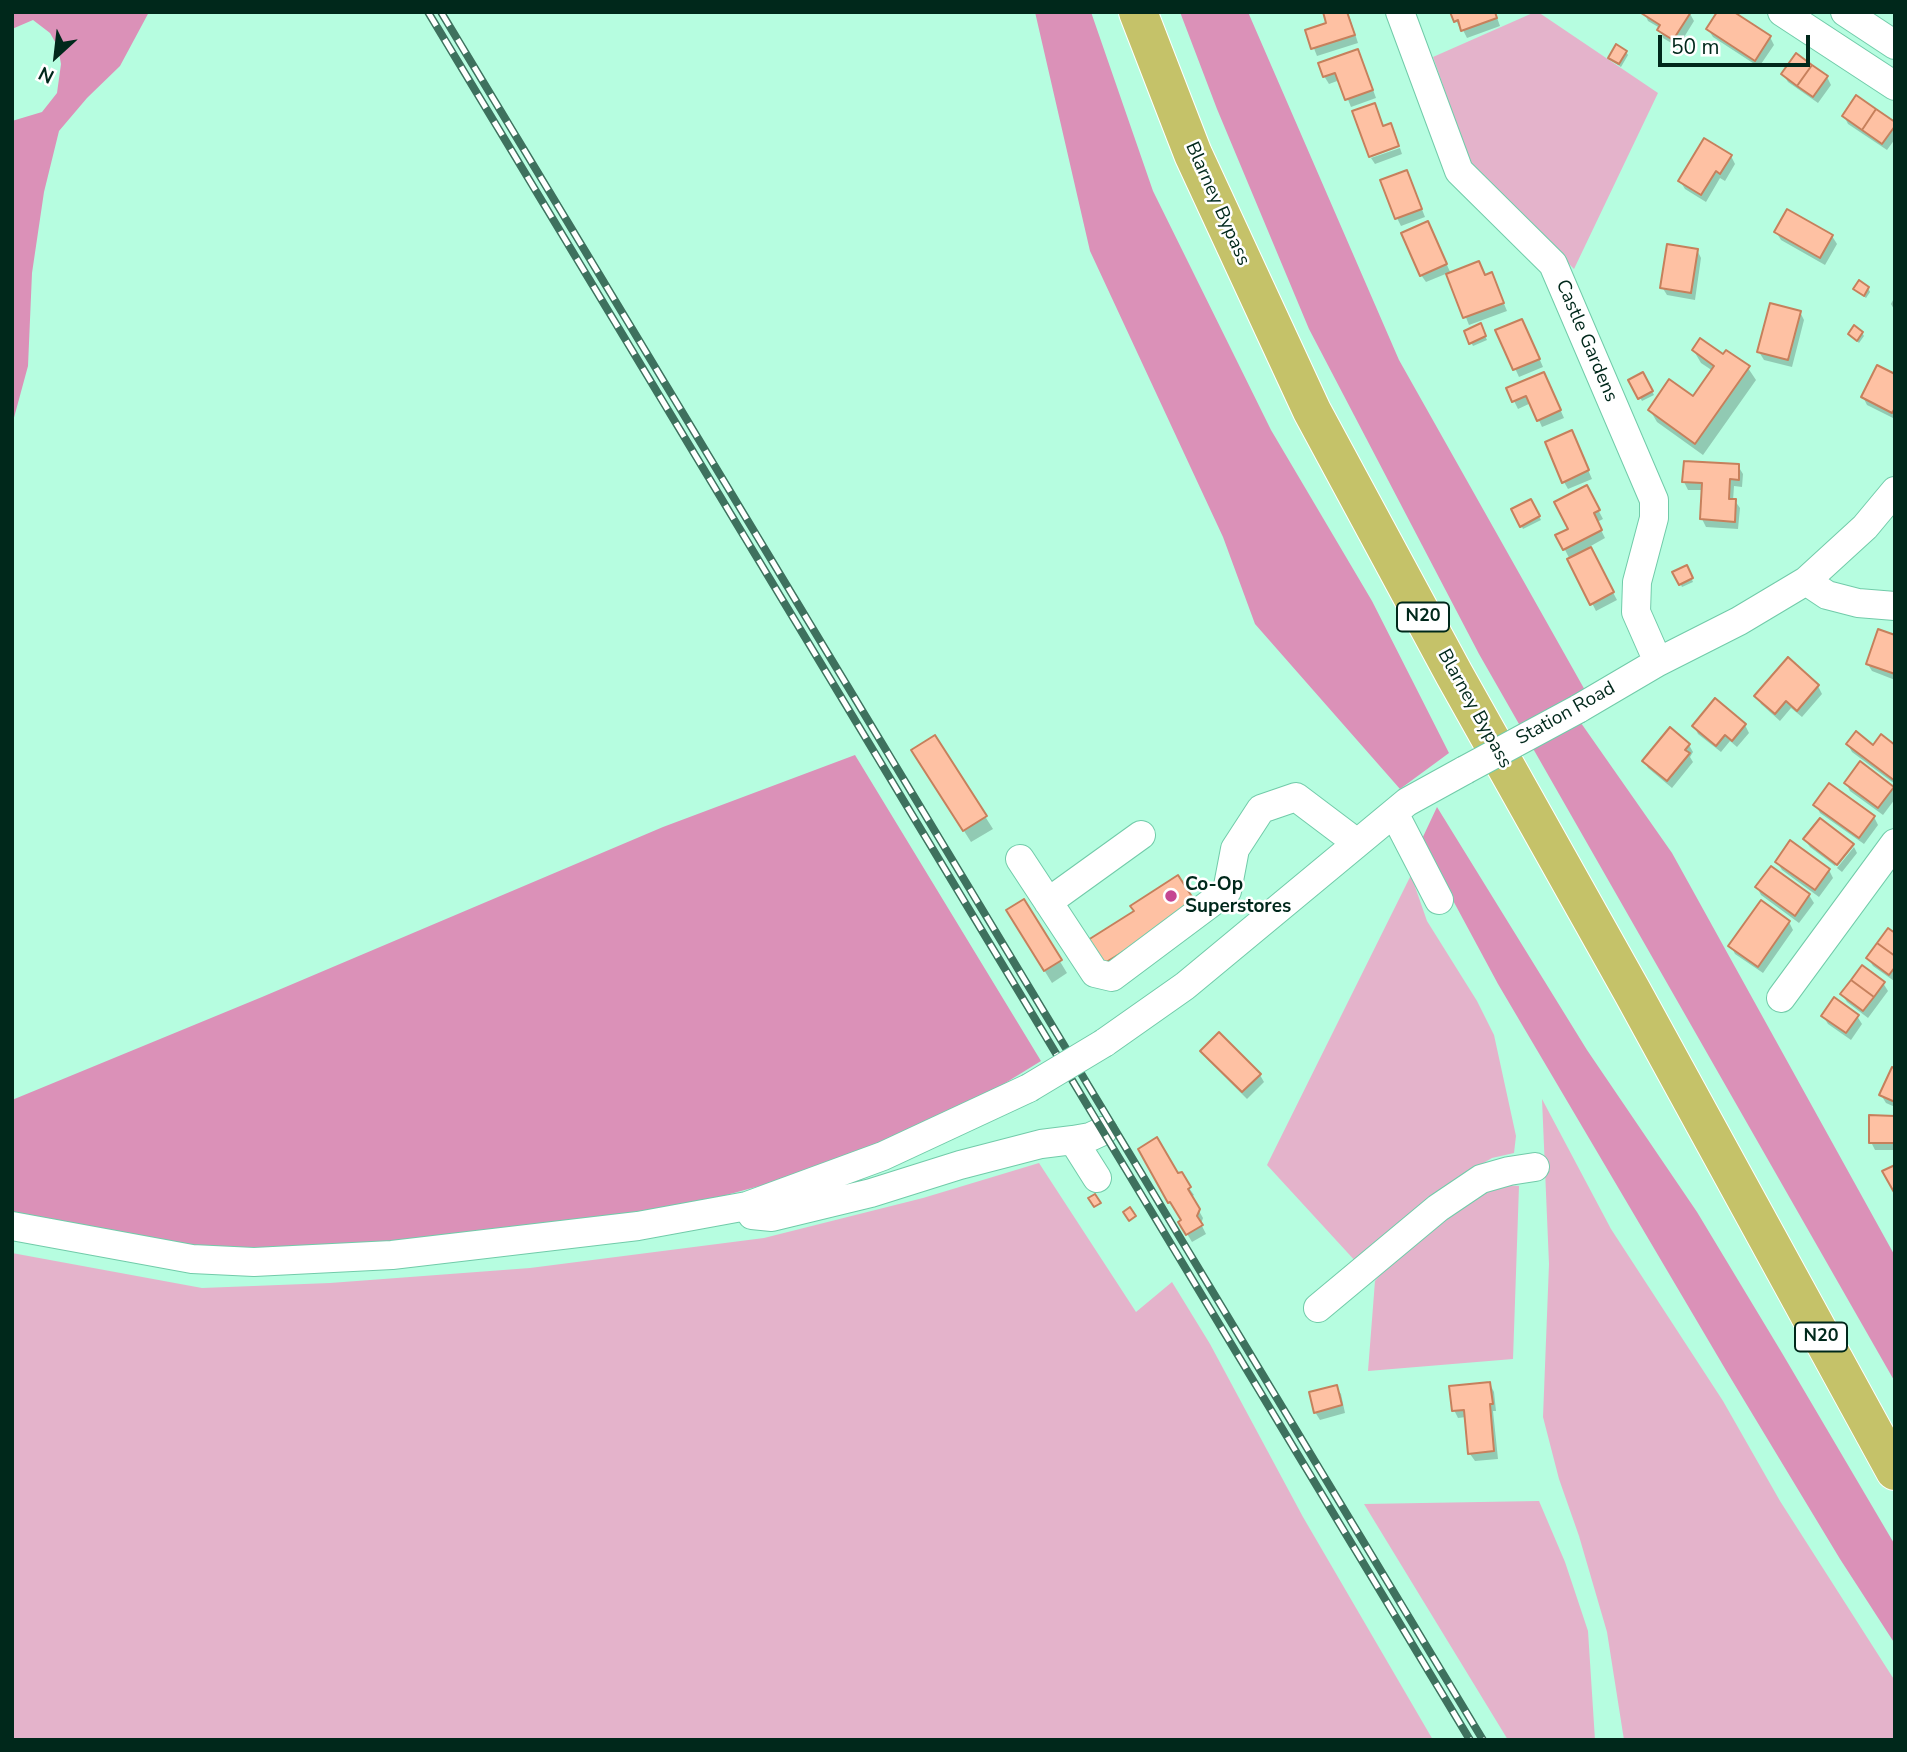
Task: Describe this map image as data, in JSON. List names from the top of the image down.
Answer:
{
  "streets": {
    "highway": ["Blarney Bypass", "N20"],
    "street": ["Castle Gardens", "Station Road"]
  },
  "crossings": [
    ["Castle Gardens", "Station Road"]
  ],
  "places": ["Co-Op Superstores"],
  "scale_bar": "50 m",
  "north": "bottom left"
}
